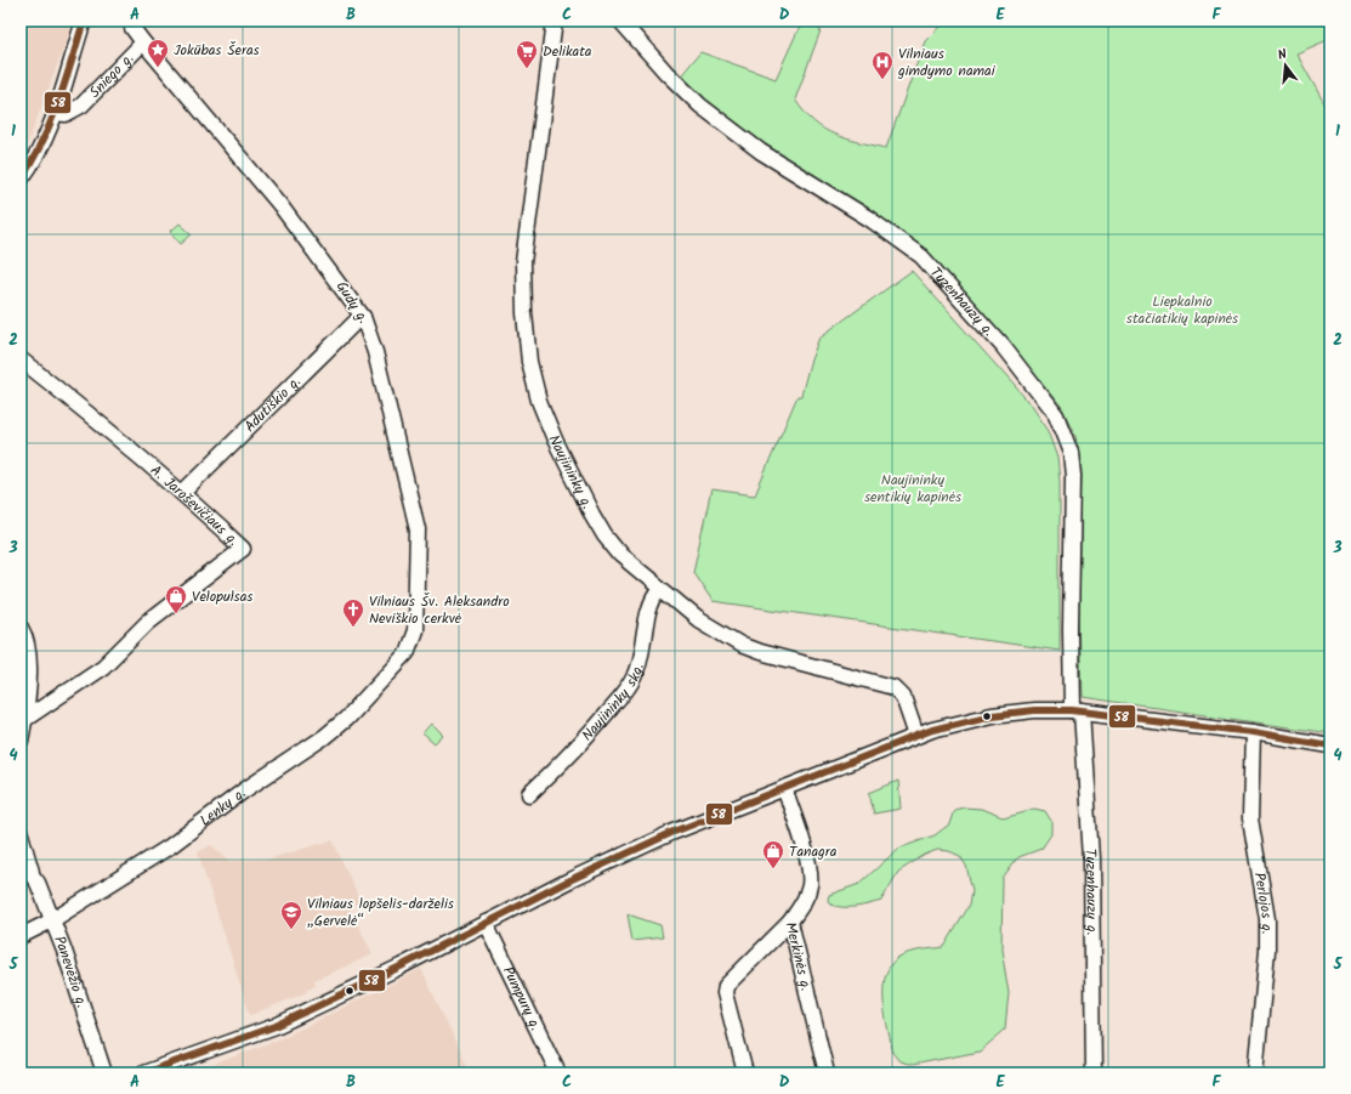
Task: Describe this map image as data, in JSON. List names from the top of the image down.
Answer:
{
  "streets": {
    "street": [
      "Sniego g.",
      "Tyzenhauzų g.",
      "Gudų g.",
      "Adutiškio g.",
      "Naujininkų g.",
      "A. Jaroševičiaus g.",
      "Naujininkų skg.",
      "Lenkų g.",
      "Perlojos g.",
      "Merkinės g.",
      "Panevėžio g.",
      "Pumpurų g."
    ]
  },
  "crossings": [
    ["Sniego g.", "Gudų g."],
    ["Gudų g.", "Adutiškio g."],
    ["Gudų g.", "Lenkų g."],
    ["Adutiškio g.", "A. Jaroševičiaus g."],
    ["Naujininkų g.", "Naujininkų skg."],
    ["Lenkų g.", "Panevėžio g."]
  ],
  "parks": ["Liepkalnio stačiatikių kapinės", "Naujininkų sentikių kapinės"],
  "places": {
    "place": ["Jokūbas Šeras"],
    "supermarket": ["Delikata"],
    "hospital": ["Vilniaus gimdymo namai"],
    "shop": ["Velopulsas", "Tanagra"],
    "church": ["Vilniaus Šv. Aleksandro Neviškio cerkvė"],
    "school or university": ["Vilniaus lopšelis-darželis „Gervelė“"]
  },
  "lines": ["transit line 58"],
  "north": "top",
  "grid": {
    "columns": [
      "A",
      "B",
      "C",
      "D",
      "E",
      "F"
    ],
    "rows": [
      "1",
      "2",
      "3",
      "4",
      "5"
    ]
  }
}
